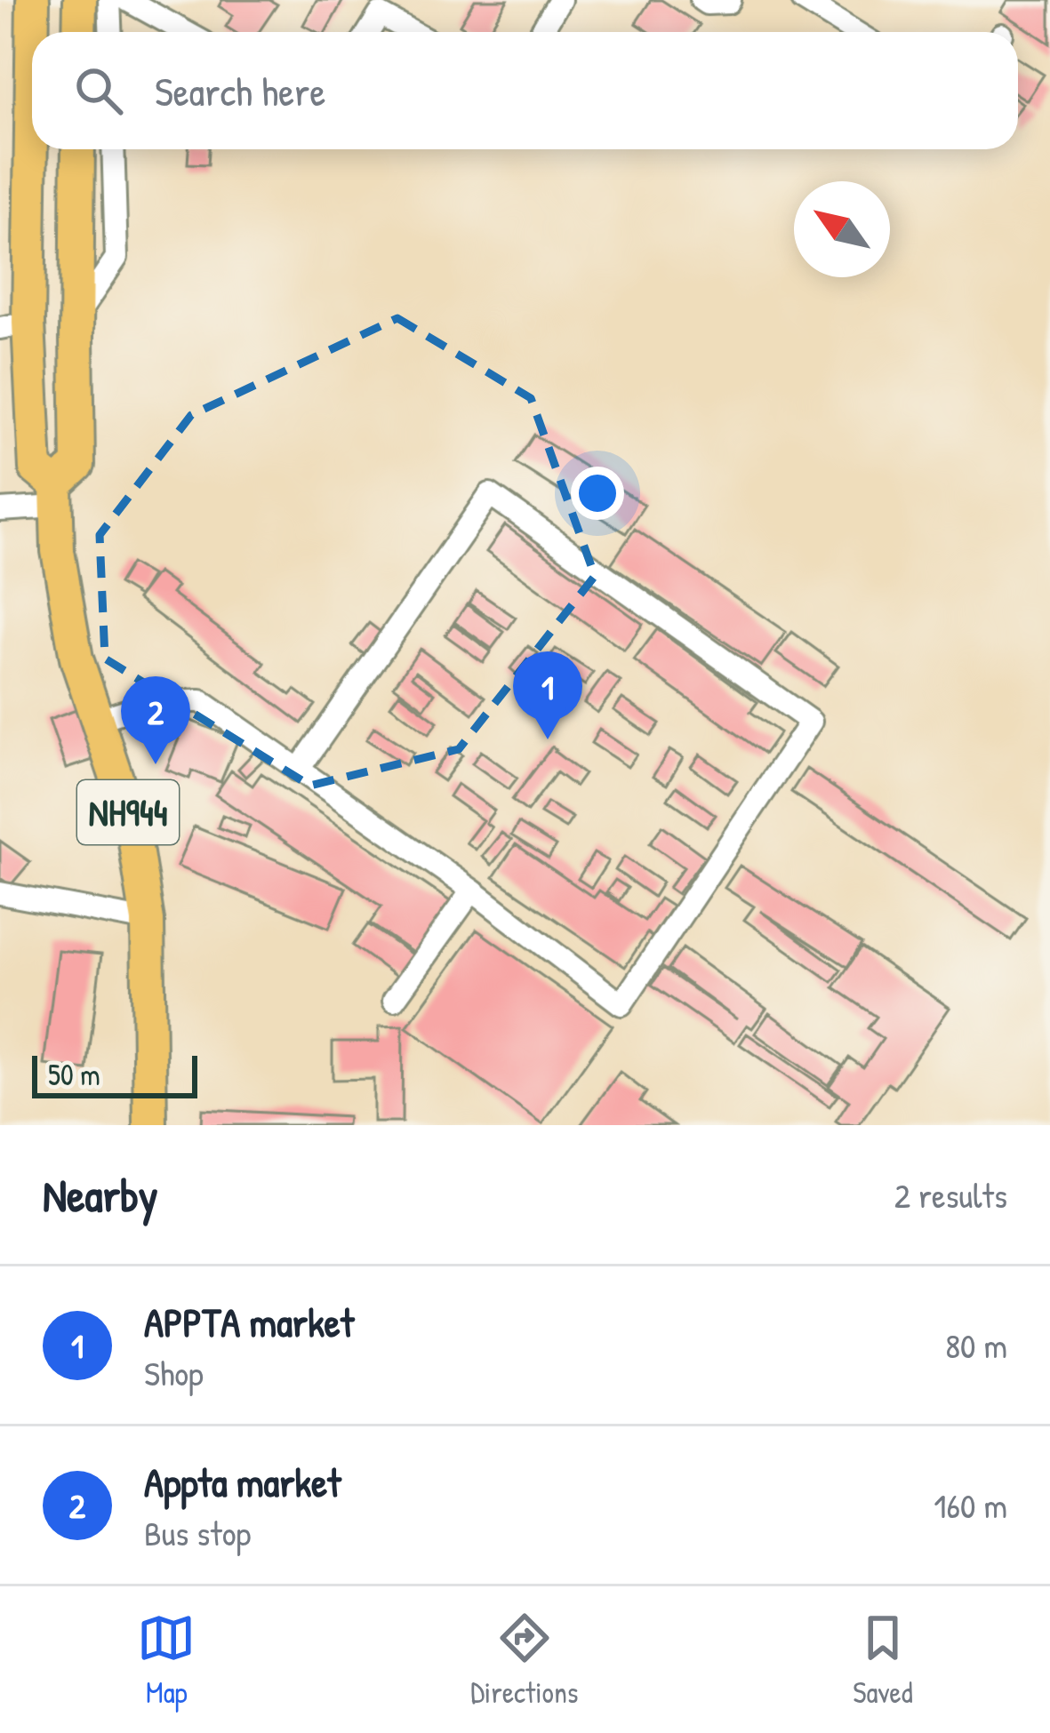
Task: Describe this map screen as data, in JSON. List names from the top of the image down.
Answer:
{
  "streets": {
    "highway": ["NH944"]
  },
  "scale_bar": "50 m",
  "north": "top left",
  "page": {
    "search": "Search here",
    "pins": ["1", "2"],
    "scale": "50 m",
    "heading": ["Nearby", "2 results"],
    "list": [
      {
        "mark": "1",
        "name": "APPTA market",
        "note": "Shop",
        "value": "80 m"
      },
      {
        "mark": "2",
        "name": "Appta market",
        "note": "Bus stop",
        "value": "160 m"
      }
    ],
    "nav": ["Map", "Directions", "Saved"]
  }
}
